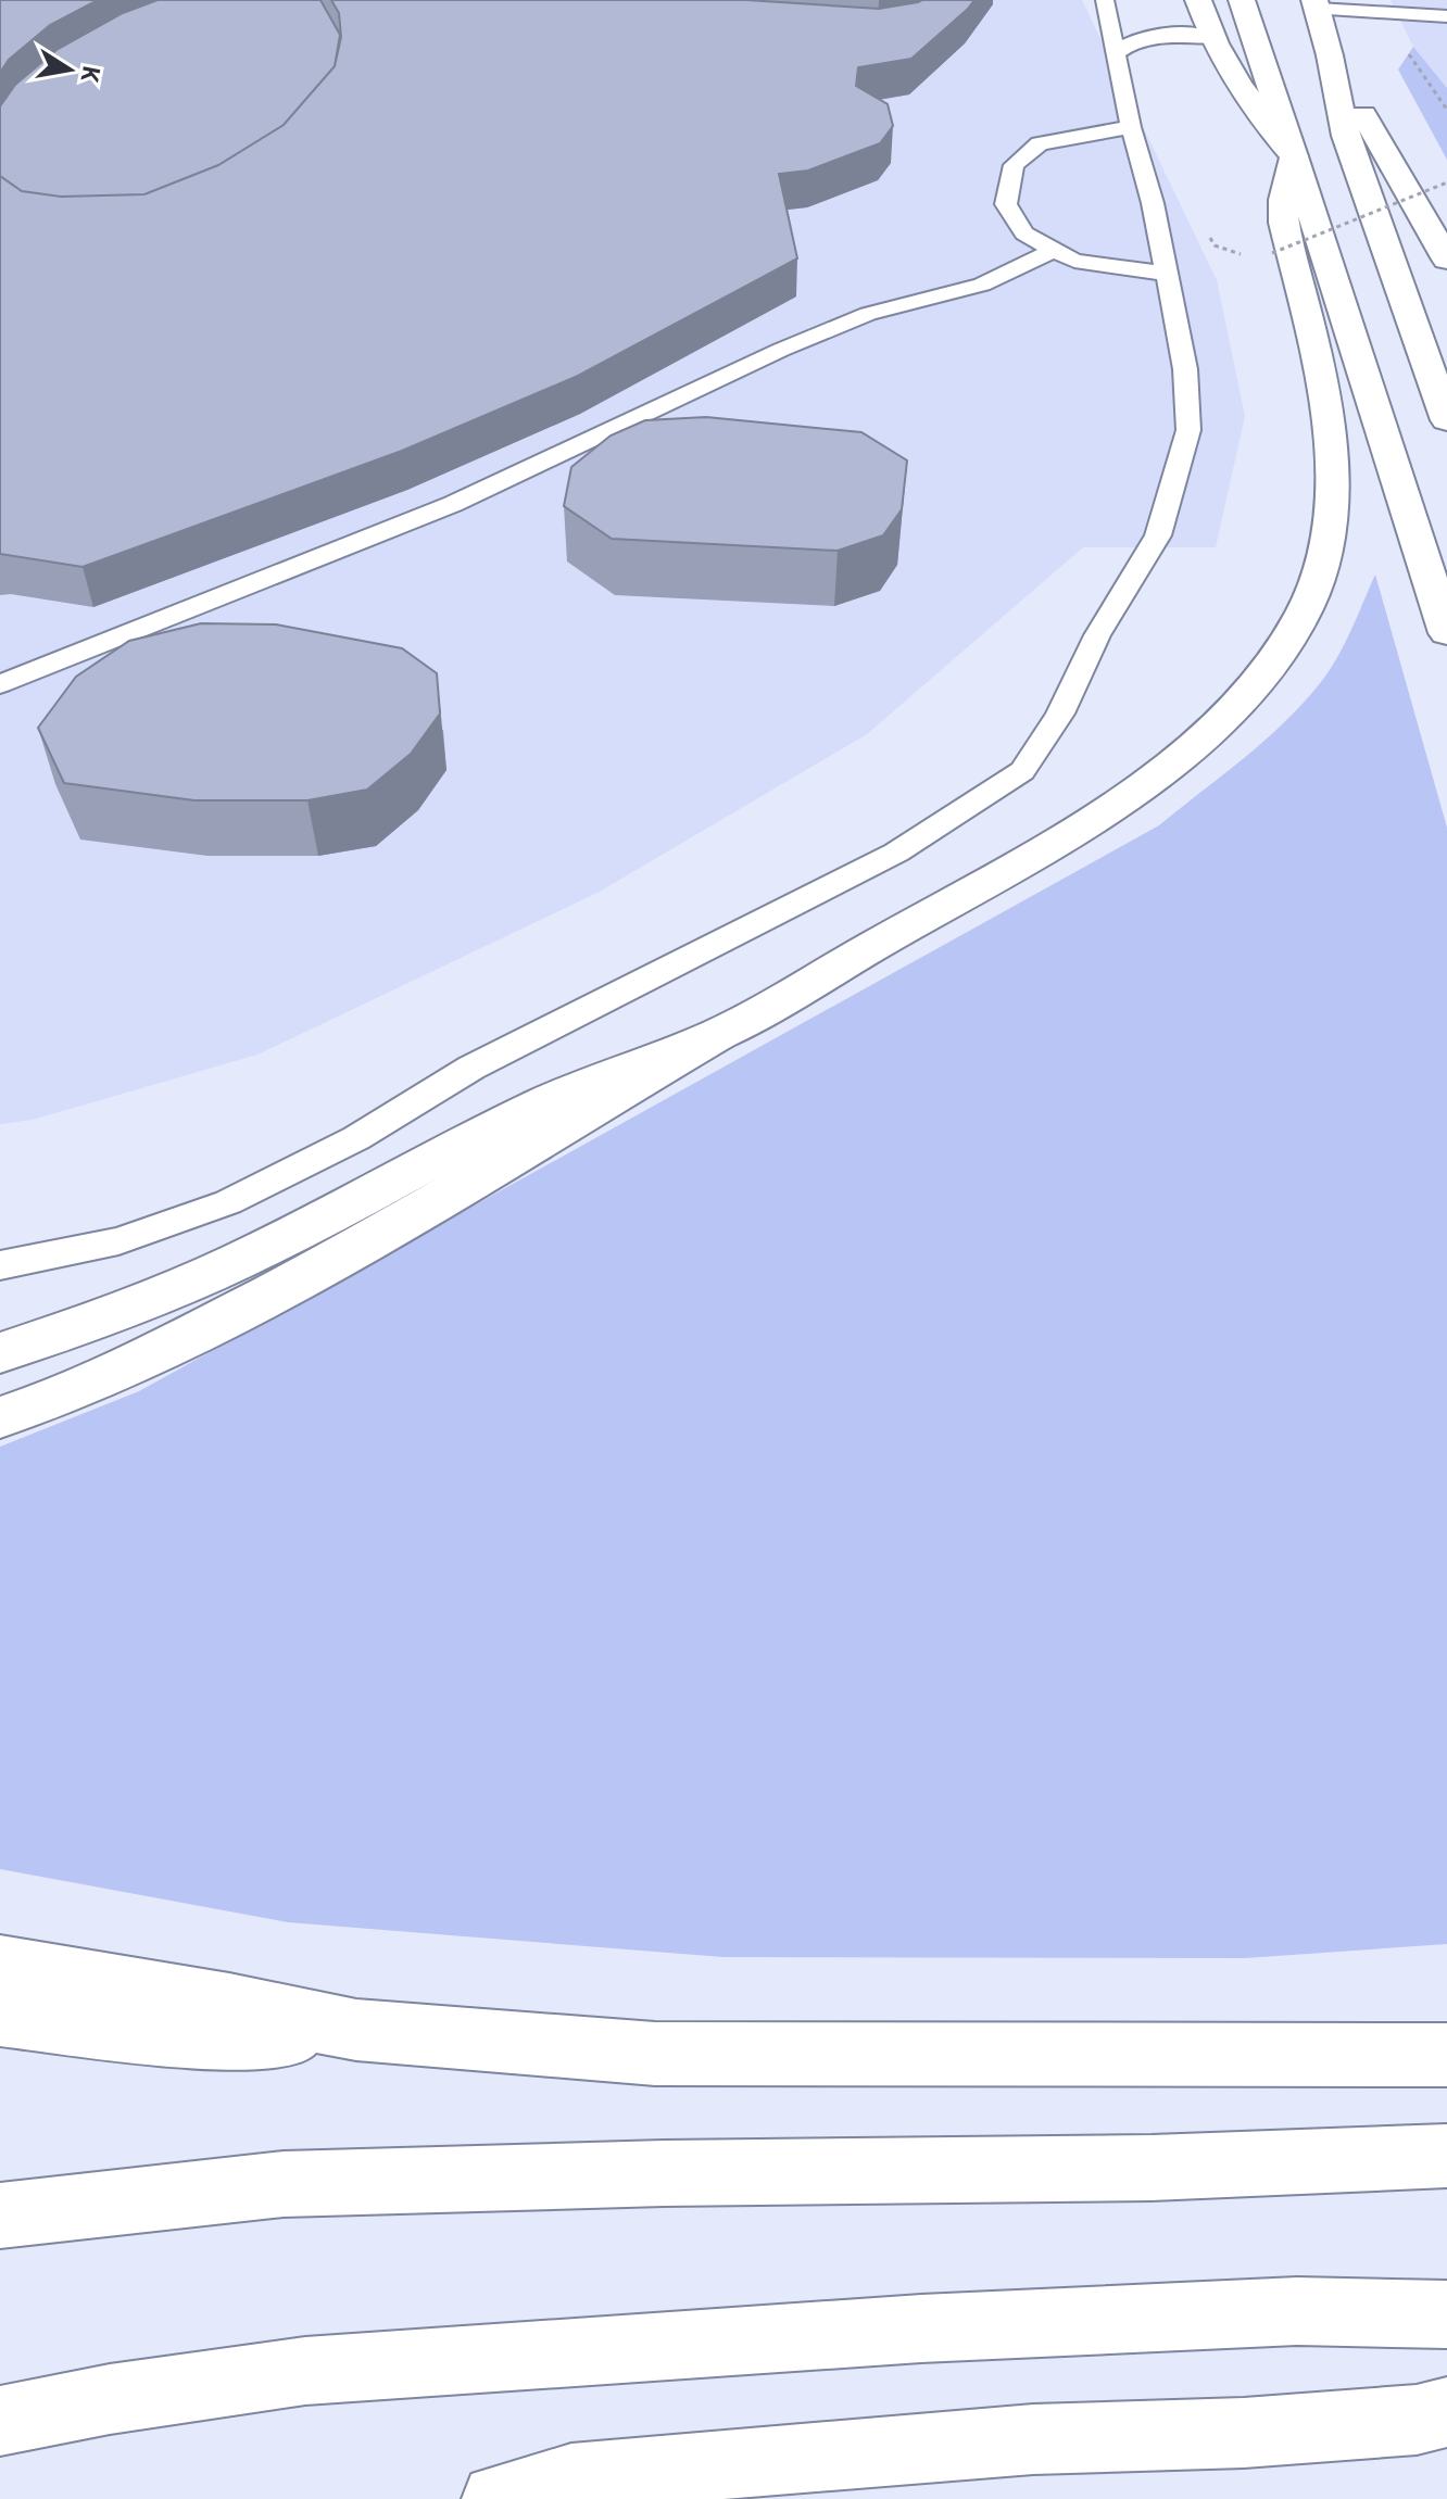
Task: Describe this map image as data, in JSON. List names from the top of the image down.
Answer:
{
  "north": "right"
}
